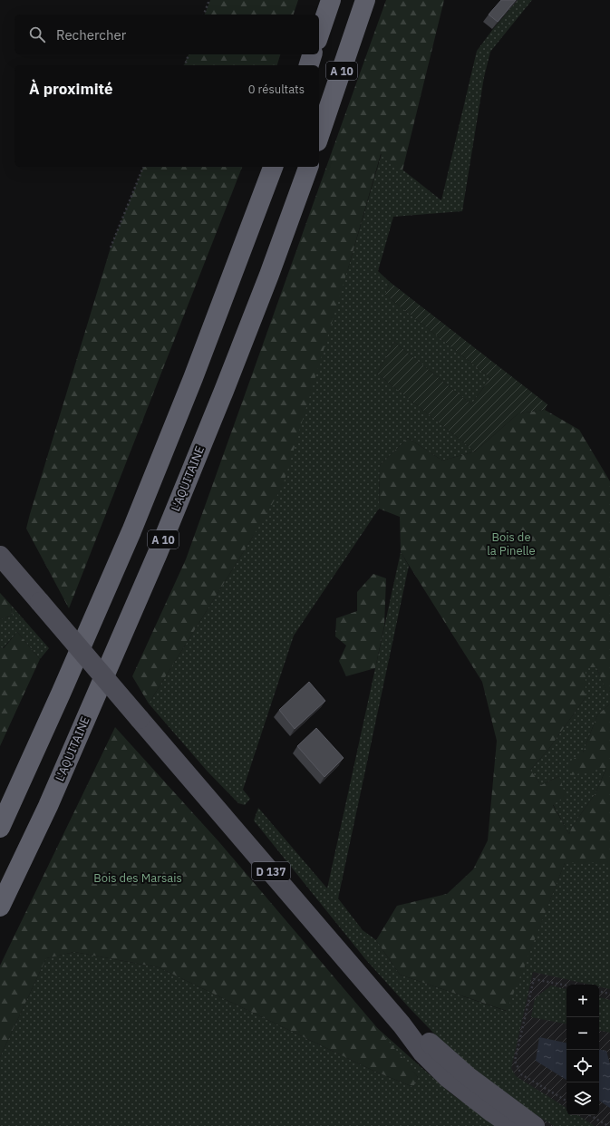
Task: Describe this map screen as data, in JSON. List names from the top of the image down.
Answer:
{
  "streets": {
    "highway": ["A 10", "L'AQUITAINE"],
    "main road": ["D 137"]
  },
  "parks": ["Bois de la Pinelle", "Bois des Marsais"],
  "page": {
    "search": "Rechercher",
    "heading": ["À proximité", "0 résultats"],
    "map_buttons": ["+", "−"]
  }
}
